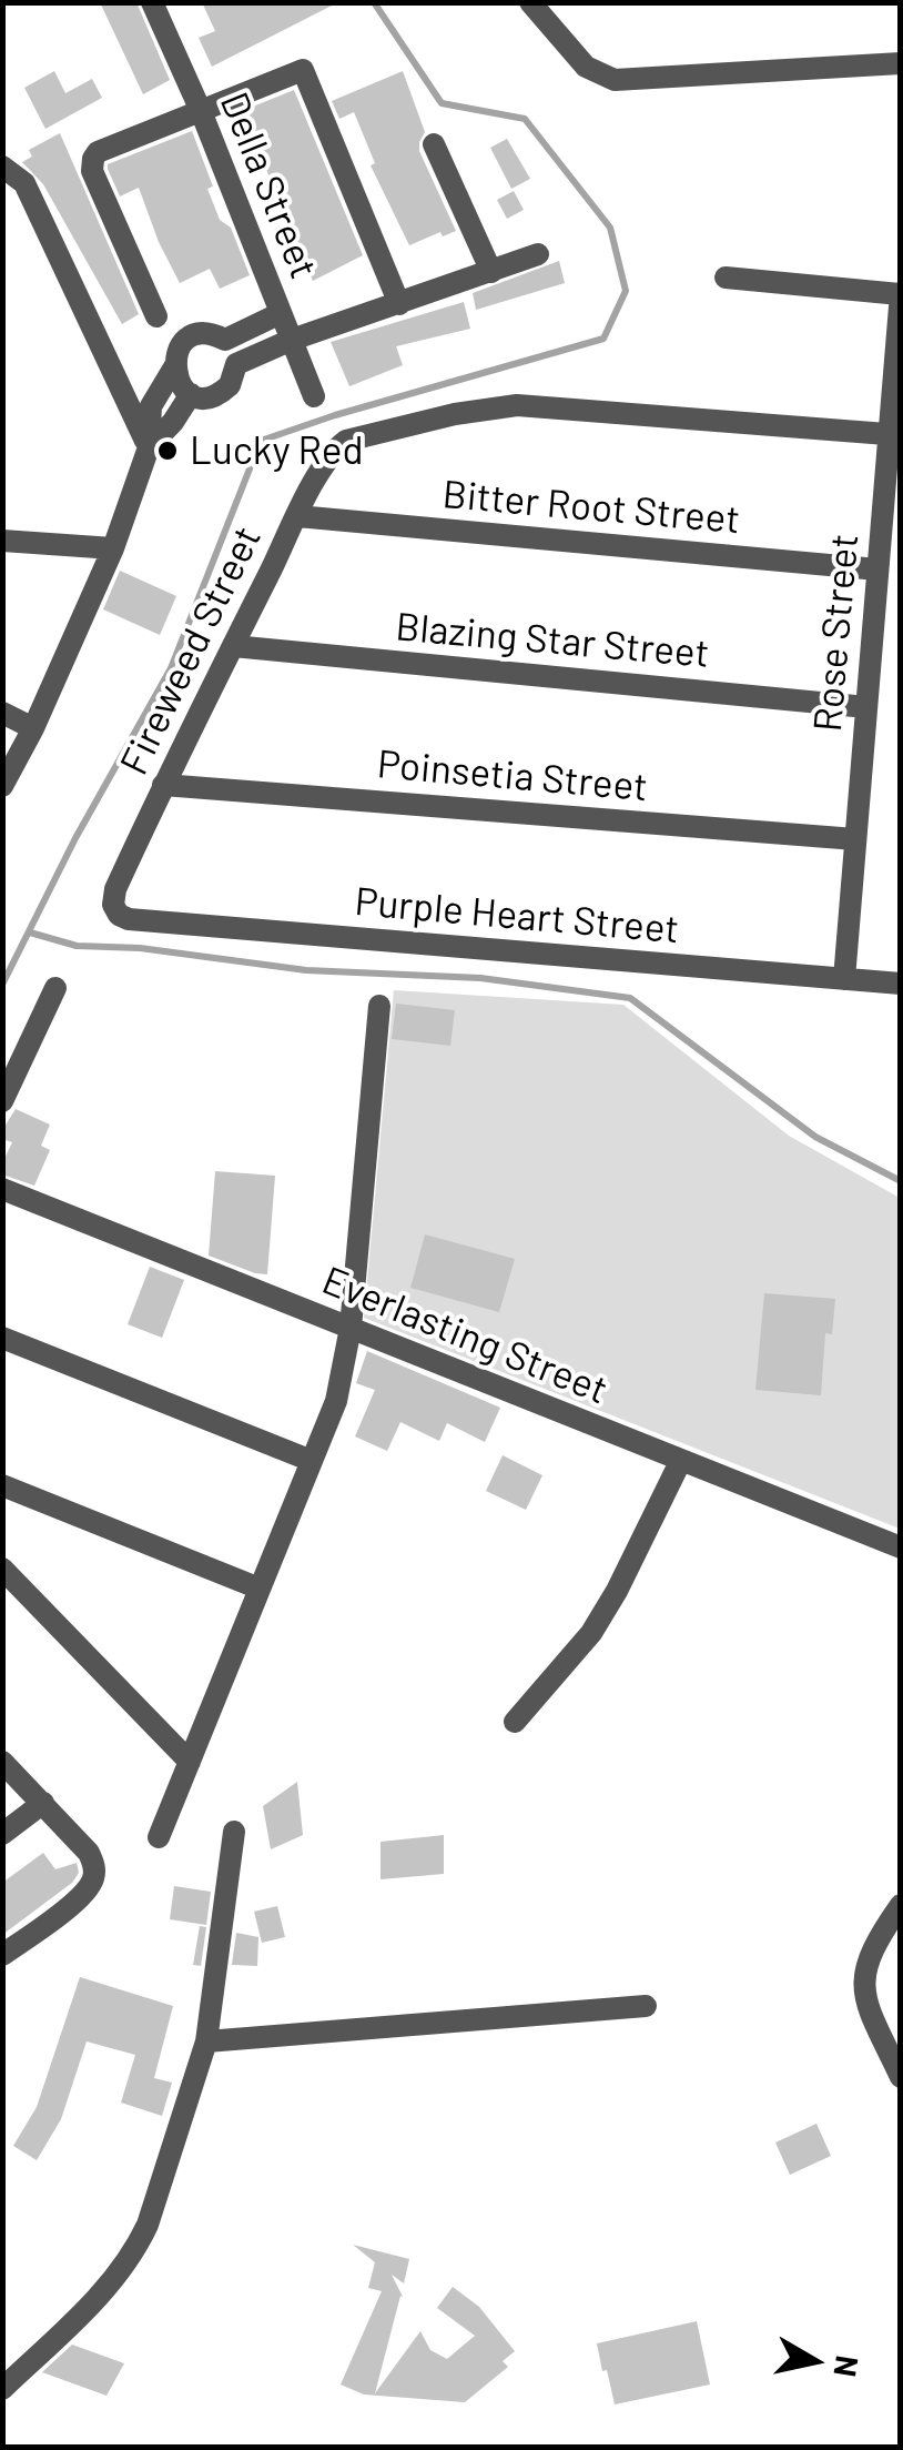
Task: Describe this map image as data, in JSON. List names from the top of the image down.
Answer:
{
  "streets": {
    "street": [
      "Della Street",
      "Bitter Root Street",
      "Rose Street",
      "Blazing Star Street",
      "Fireweed Street",
      "Poinsetia Street",
      "Purple Heart Street",
      "Everlasting Street"
    ]
  },
  "crossings": [
    ["Bitter Root Street", "Rose Street"],
    ["Bitter Root Street", "Fireweed Street"],
    ["Rose Street", "Blazing Star Street"],
    ["Rose Street", "Fireweed Street"],
    ["Rose Street", "Poinsetia Street"],
    ["Rose Street", "Purple Heart Street"],
    ["Blazing Star Street", "Fireweed Street"],
    ["Fireweed Street", "Poinsetia Street"],
    ["Fireweed Street", "Purple Heart Street"]
  ],
  "places": ["Lucky Red"],
  "north": "right"
}
